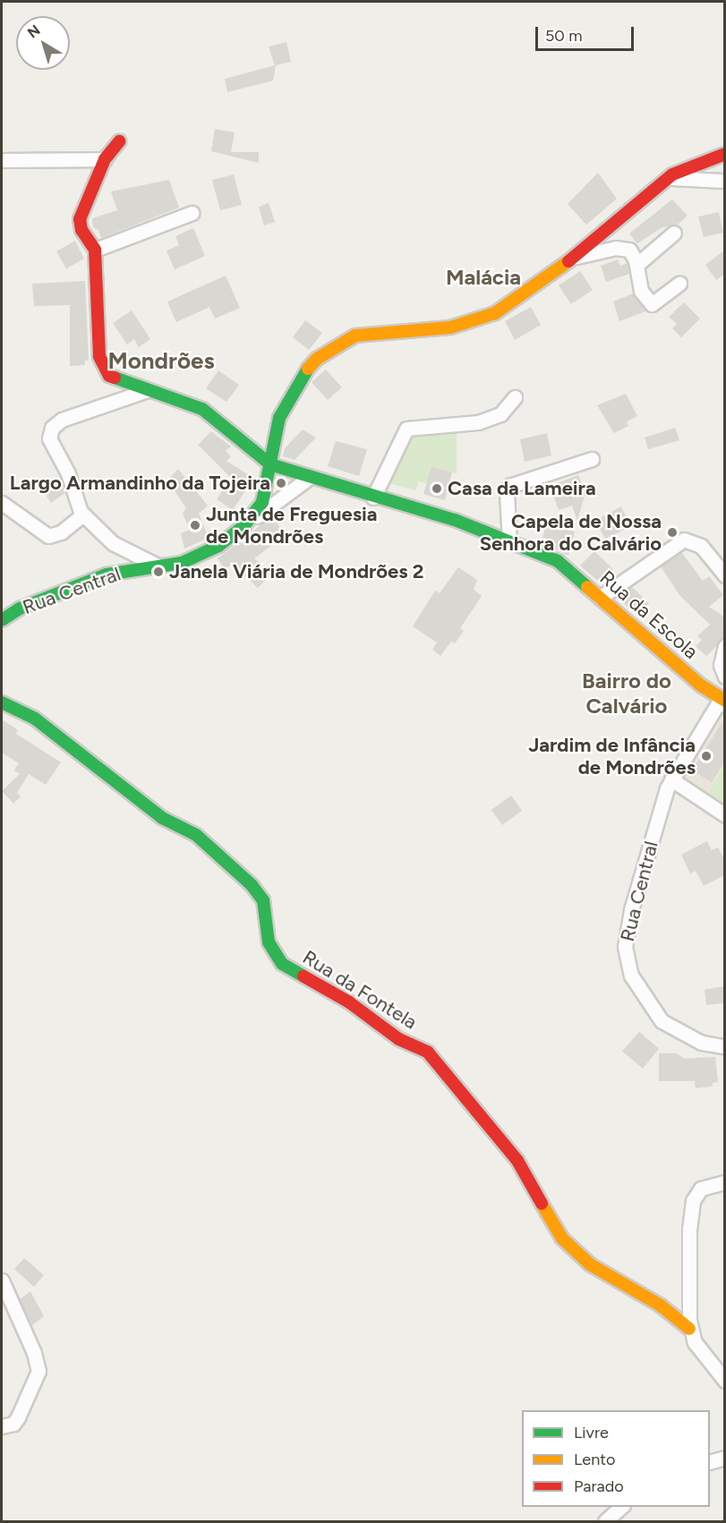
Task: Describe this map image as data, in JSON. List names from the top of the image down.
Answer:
{
  "streets": {
    "street": ["Rua Central", "Rua da Escola", "Rua da Fontela"]
  },
  "crossings": [
    ["Rua Central", "Rua da Escola"]
  ],
  "districts": ["Malácia", "Mondrões", "Bairro do Calvário"],
  "places": [
    "Largo Armandinho da Tojeira",
    "Casa da Lameira",
    "Junta de Freguesia de Mondrões",
    "Capela de Nossa Senhora do Calvário",
    "Janela Viária de Mondrões 2",
    "Jardim de Infância de Mondrões"
  ],
  "legend": ["Livre", "Lento", "Parado"],
  "scale_bar": "50 m",
  "north": "top left"
}
